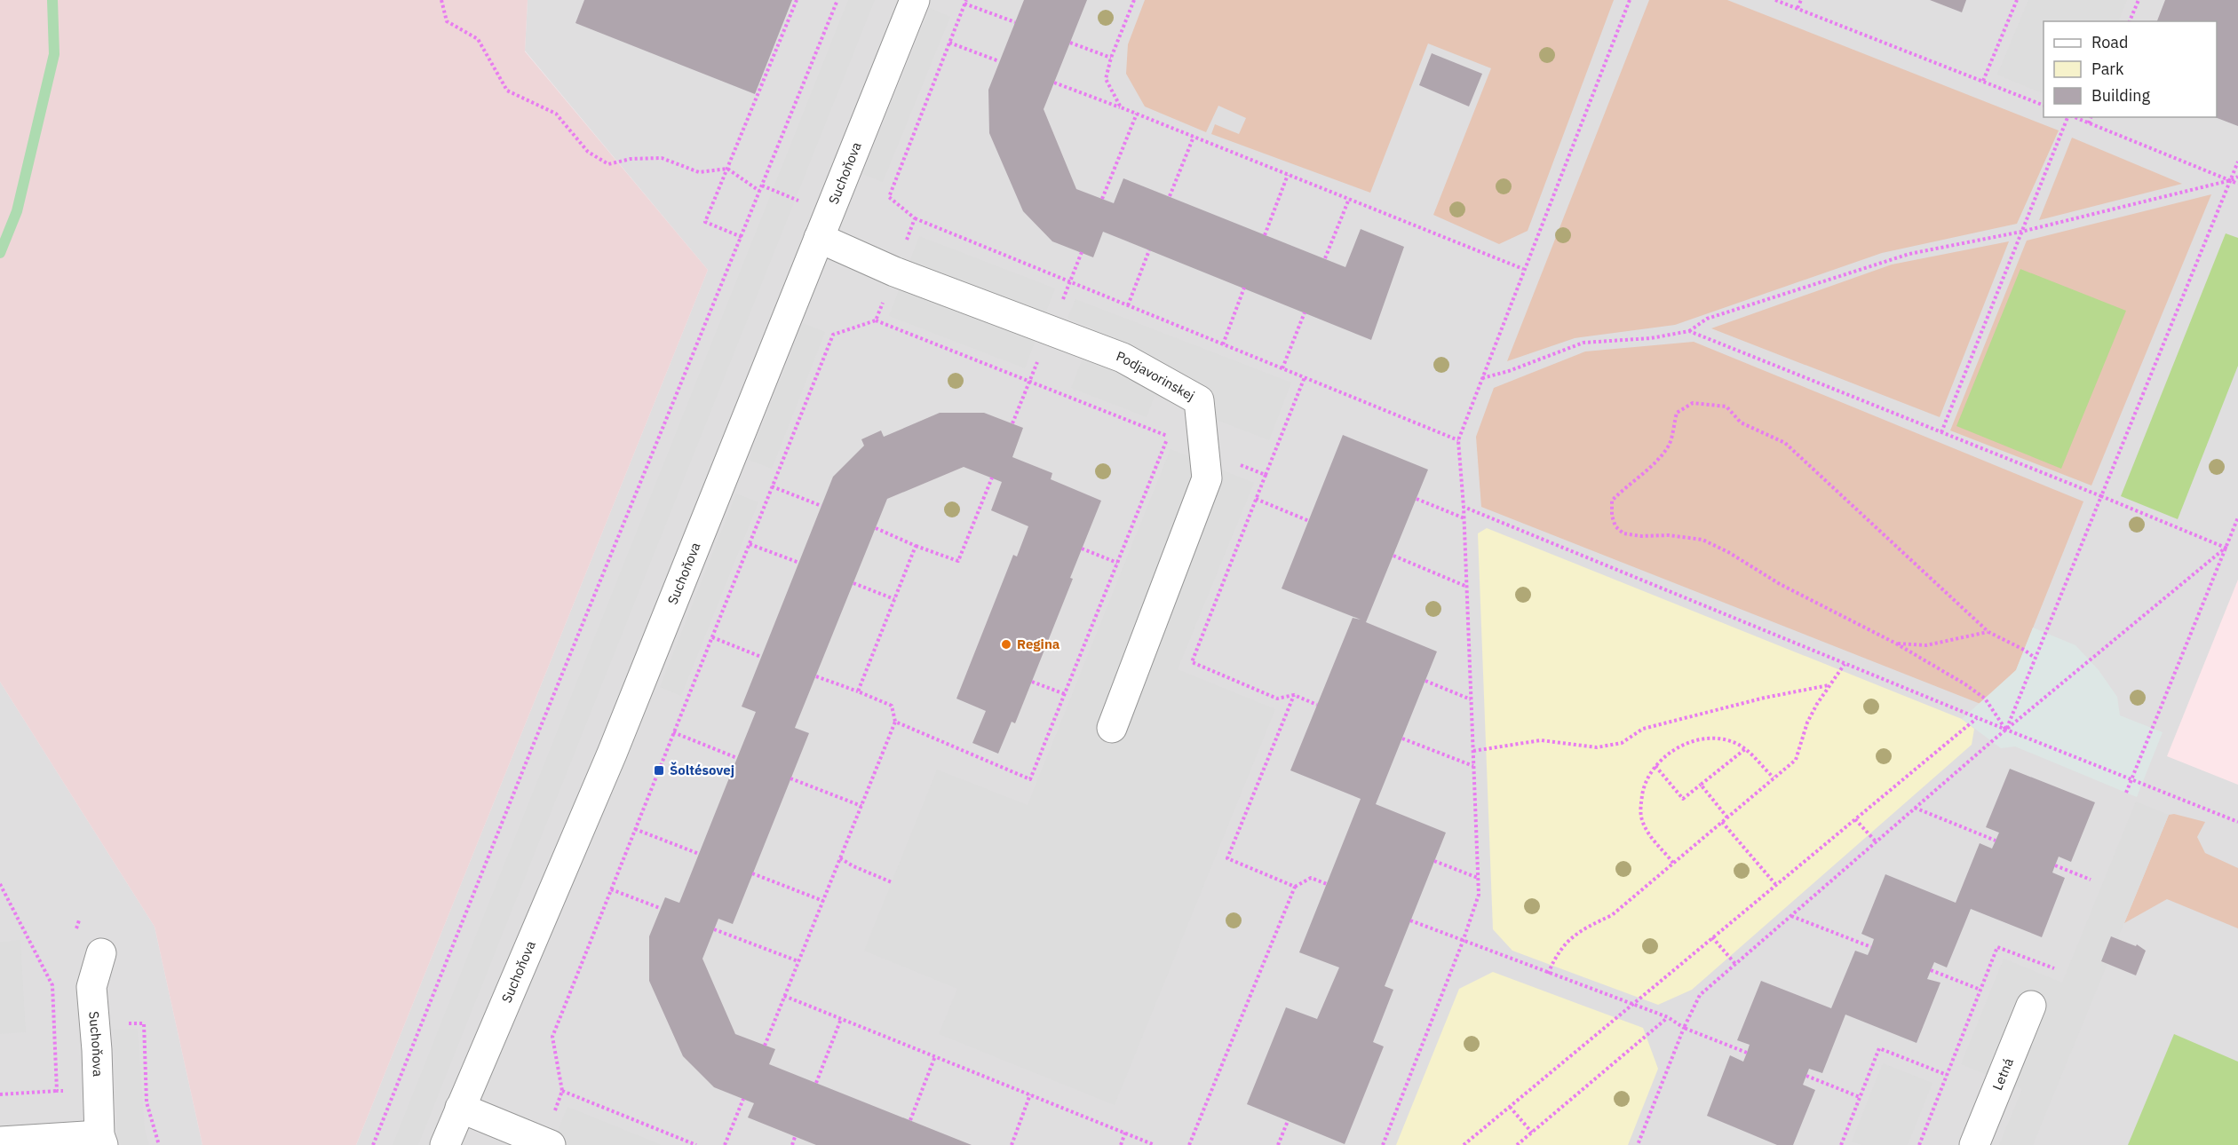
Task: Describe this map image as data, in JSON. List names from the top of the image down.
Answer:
{
  "streets": {
    "street": ["Suchoňova", "Podjavorinskej", "Letná"]
  },
  "crossings": [
    ["Suchoňova", "Podjavorinskej"]
  ],
  "places": {
    "other": ["Regina"],
    "transit": ["Šoltésovej"]
  },
  "legend": ["Road", "Park", "Building"]
}
